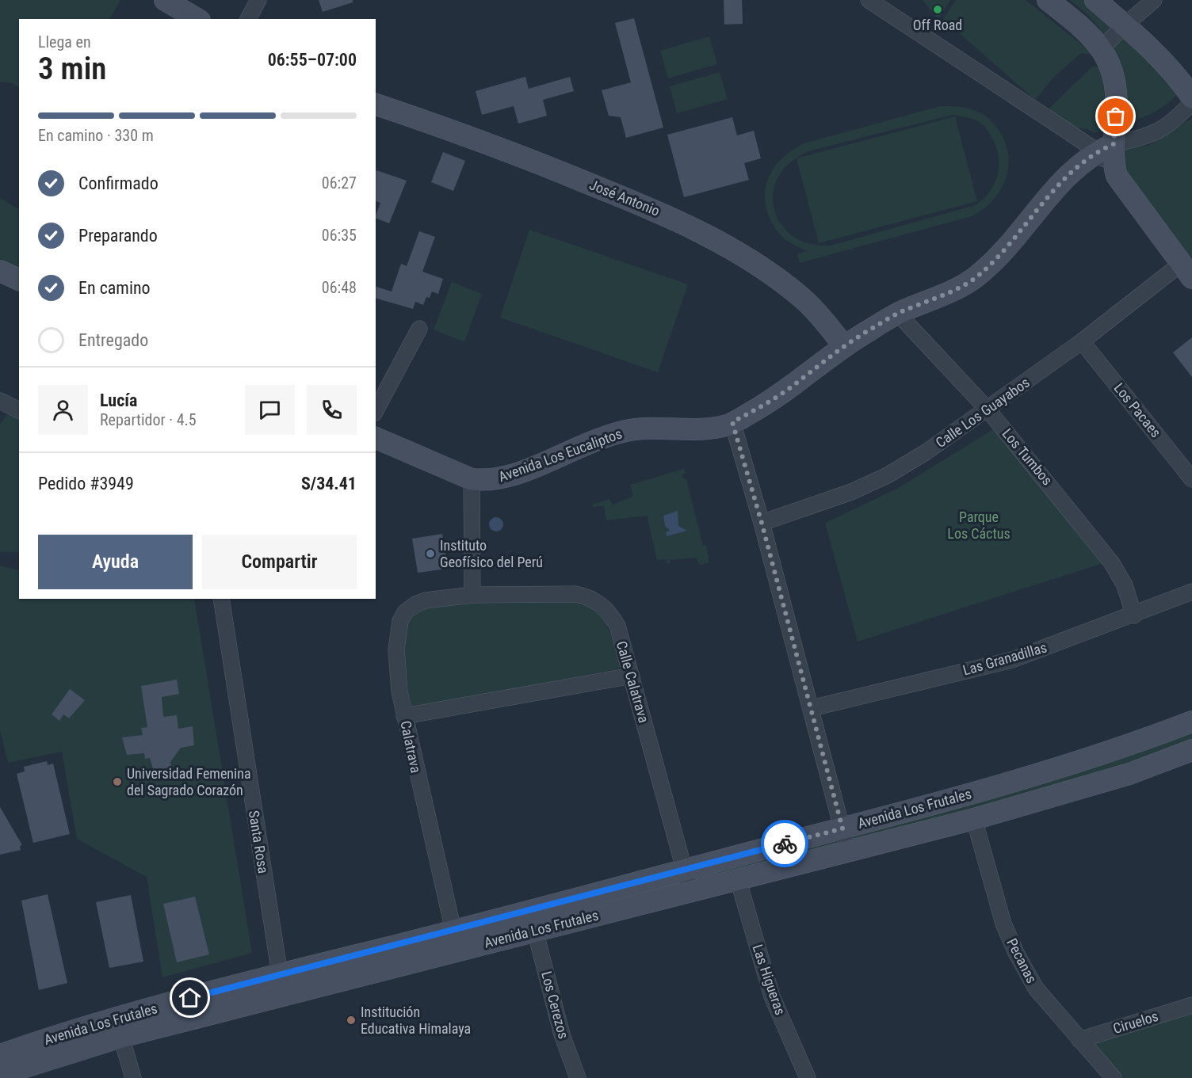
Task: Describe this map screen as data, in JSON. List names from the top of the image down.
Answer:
{
  "streets": {
    "main road": ["José Antonio", "Avenida Los Eucaliptos", "Avenida Los Frutales"],
    "street": [
      "Los Pacaes",
      "Calle Los Guayabos",
      "Los Tumbos",
      "Las Granadillas",
      "Calle Calatrava",
      "Calatrava",
      "Santa Rosa",
      "Pecanas",
      "Las Higueras",
      "Los Cerezos",
      "Ciruelos"
    ]
  },
  "crossings": [
    ["José Antonio", "Avenida Los Eucaliptos"],
    ["Los Pacaes", "Calle Los Guayabos"],
    ["Calle Los Guayabos", "Los Tumbos"],
    ["Avenida Los Eucaliptos", "Los Tumbos"],
    ["Los Tumbos", "Las Granadillas"],
    ["Calle Calatrava", "Calatrava"],
    ["Calle Calatrava", "Avenida Los Frutales"],
    ["Calatrava", "Avenida Los Frutales"],
    ["Avenida Los Frutales", "Santa Rosa"],
    ["Avenida Los Frutales", "Pecanas"],
    ["Avenida Los Frutales", "Las Higueras"],
    ["Avenida Los Frutales", "Los Cerezos"],
    ["Pecanas", "Ciruelos"]
  ],
  "parks": ["Parque Los Cáctus"],
  "places": [
    "Off Road",
    "Instituto Geofísico del Perú",
    "Universidad Femenina del Sagrado Corazón",
    "Institución Educativa Himalaya"
  ],
  "page": {
    "heading": ["3 min", "Llega en", "06:55–07:00"],
    "panel": [
      "Lucía",
      "Repartidor · 4.5",
      "Pedido #3949",
      "S/34.41"
    ],
    "bar": "En camino · 330 m",
    "list": [
      ["Confirmado", "06:27"],
      ["Preparando", "06:35"],
      ["En camino", "06:48"],
      "Entregado"
    ],
    "buttons": ["Ayuda", "Compartir"]
  }
}
